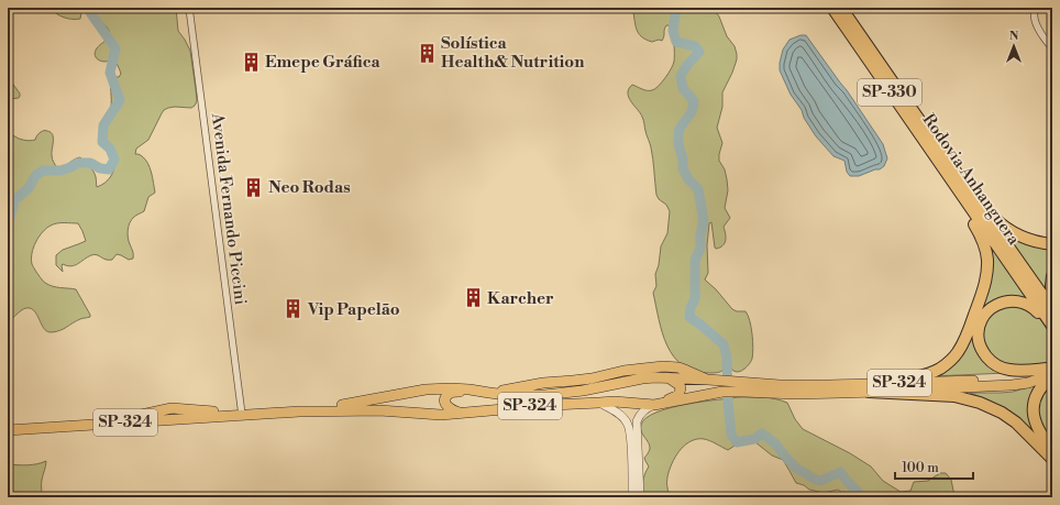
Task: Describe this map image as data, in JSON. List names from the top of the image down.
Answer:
{
  "streets": {
    "highway": ["SP-330", "Rodovia Anhanguera", "SP-324"],
    "street": ["Avenida Fernando Piccini"]
  },
  "crossings": [
    ["Avenida Fernando Piccini", "SP-324"]
  ],
  "places": {
    "building": [
      "Solística Health& Nutrition",
      "Emepe Gráfica",
      "Neo Rodas",
      "Karcher",
      "Vip Papelão"
    ]
  },
  "scale_bar": "100 m",
  "north": "top"
}
